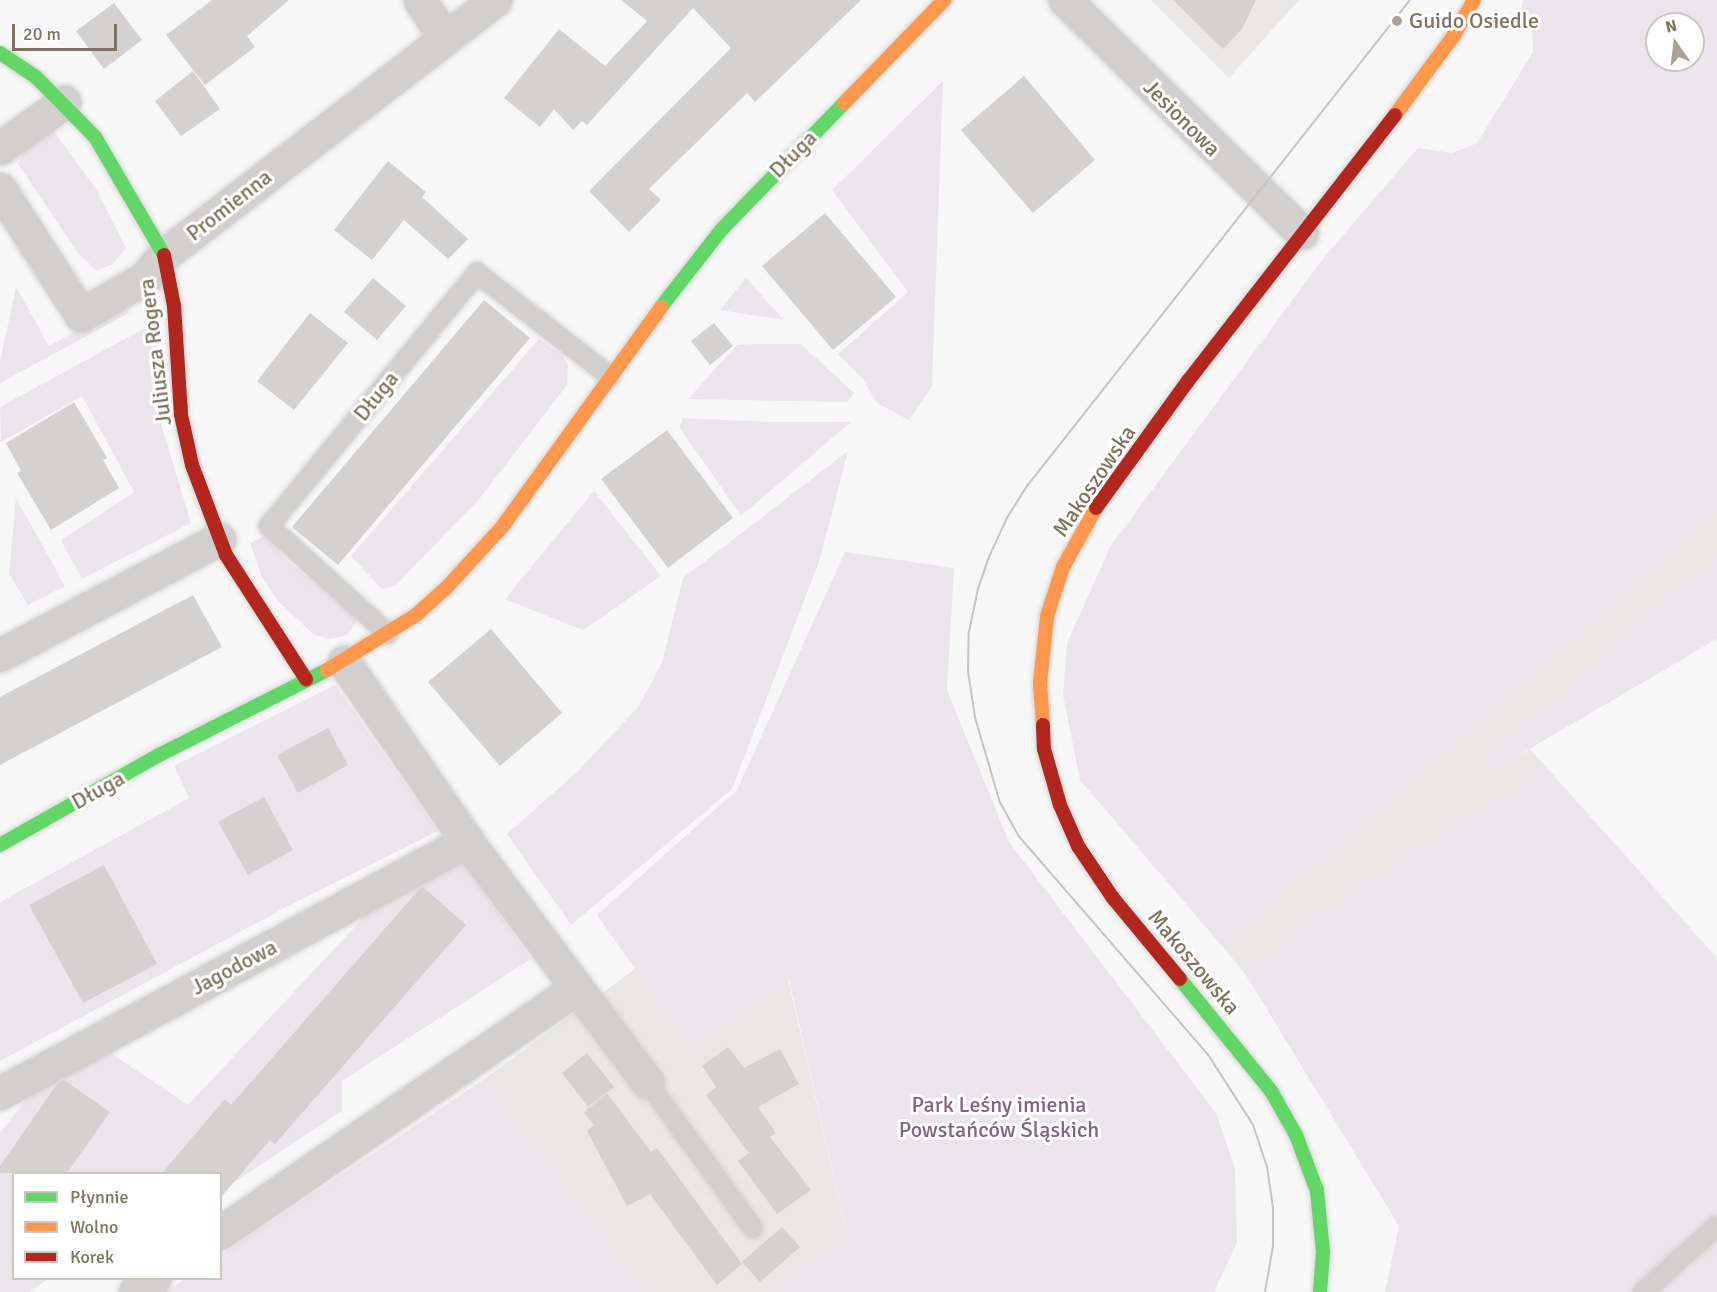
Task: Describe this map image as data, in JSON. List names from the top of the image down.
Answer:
{
  "streets": {
    "street": [
      "Jesionowa",
      "Długa",
      "Promienna",
      "Juliusza Rogera",
      "Makoszowska",
      "Jagodowa"
    ]
  },
  "crossings": [
    ["Jesionowa", "Makoszowska"],
    ["Długa", "Juliusza Rogera"],
    ["Promienna", "Juliusza Rogera"]
  ],
  "parks": ["Park Leśny imienia Powstańców Śląskich"],
  "places": ["Guido Osiedle"],
  "legend": ["Płynnie", "Wolno", "Korek"],
  "scale_bar": "20 m",
  "north": "top"
}
